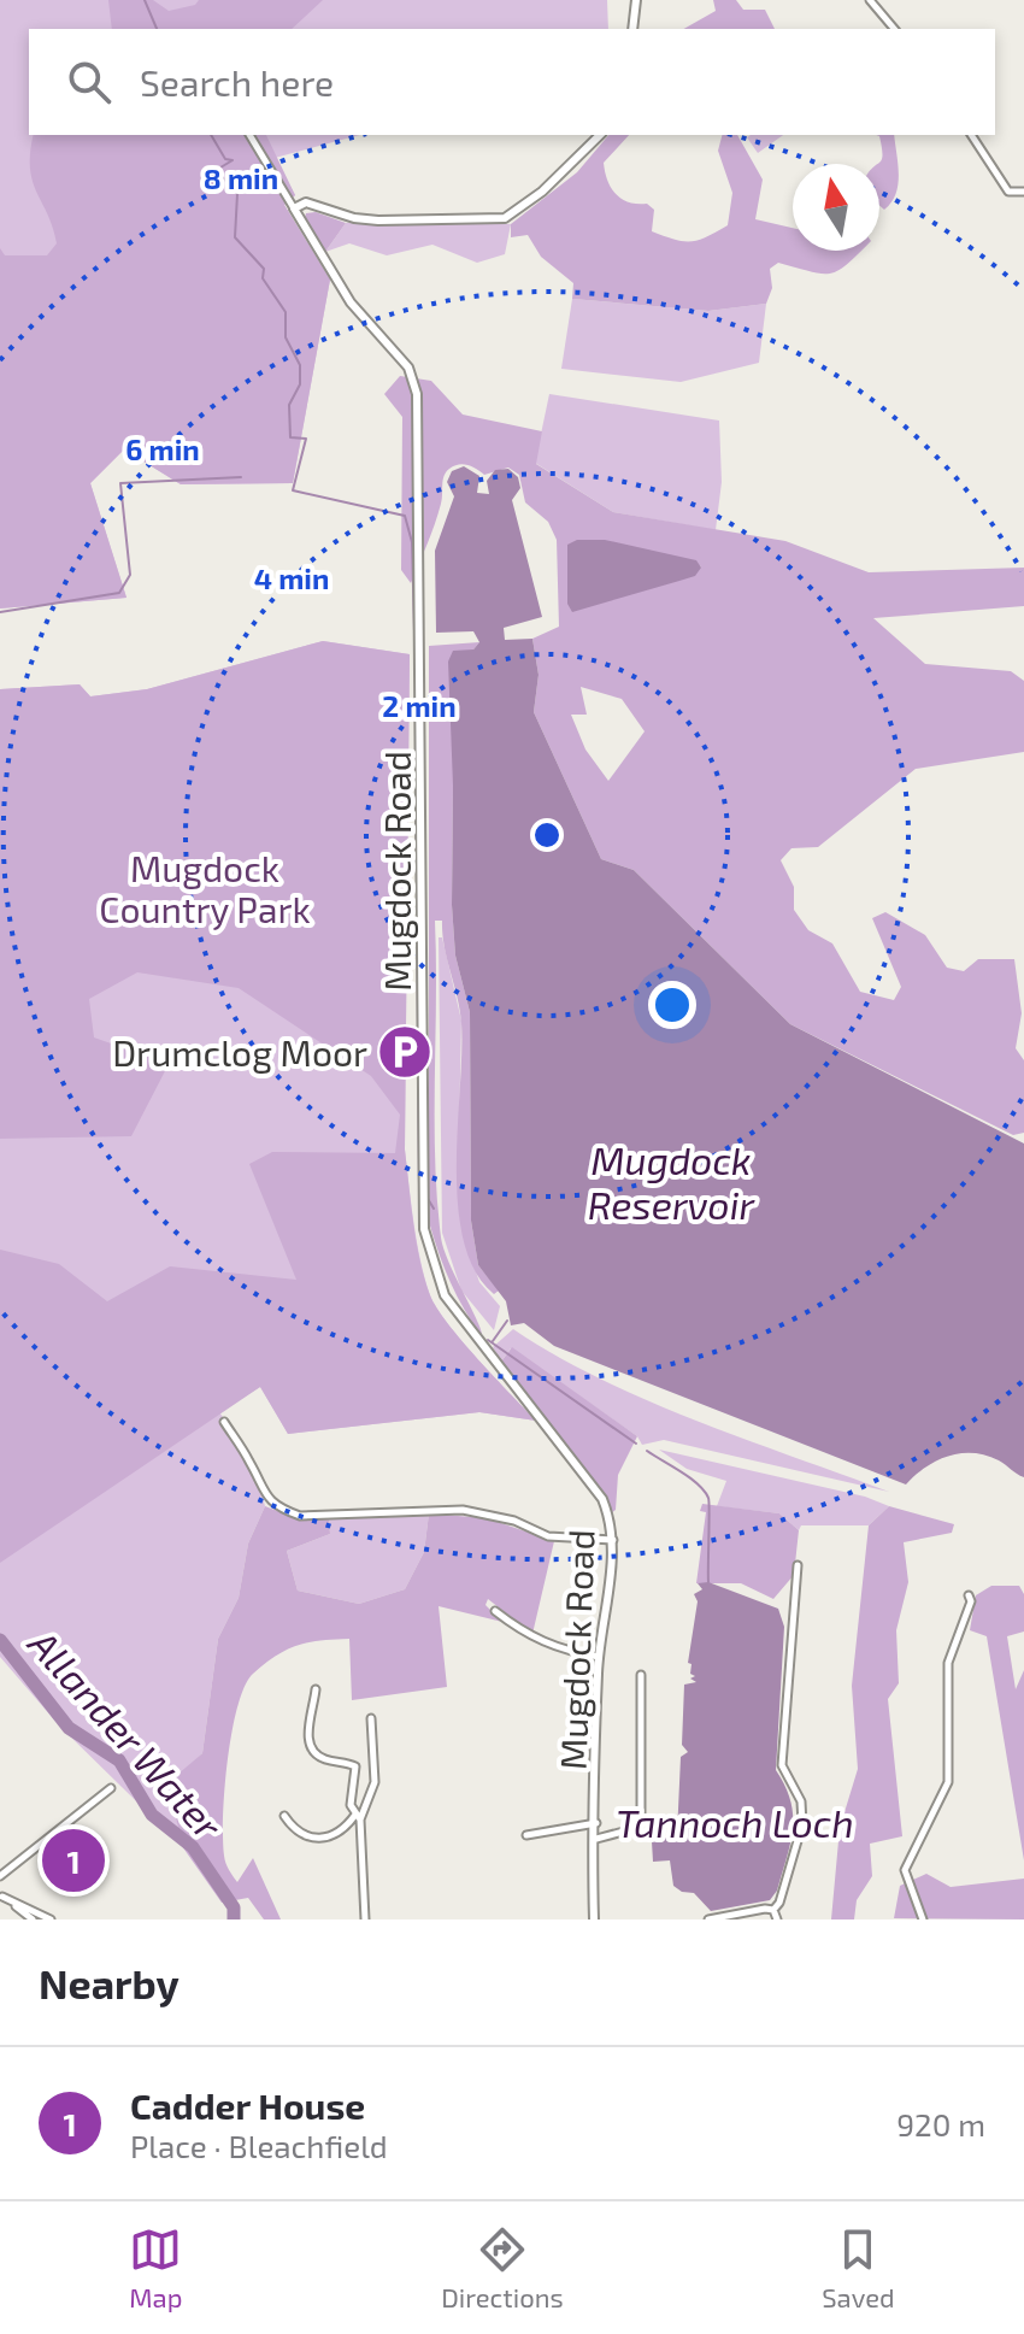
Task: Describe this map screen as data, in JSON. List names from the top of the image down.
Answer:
{
  "streets": {
    "street": ["Mugdock Road"]
  },
  "water": ["Mugdock Reservoir", "Allander Water", "Tannoch Loch"],
  "parks": ["Mugdock Country Park"],
  "places": {
    "parking": ["Drumclog Moor"]
  },
  "north": "top",
  "page": {
    "search": "Search here",
    "pins": "1",
    "heading": "Nearby",
    "list": [
      {
        "mark": "1",
        "name": "Cadder House",
        "note": "Place · Bleachfield",
        "value": "920 m"
      }
    ],
    "nav": ["Map", "Directions", "Saved"]
  },
  "rings": [
    "8 min",
    "6 min",
    "4 min",
    "2 min"
  ]
}
